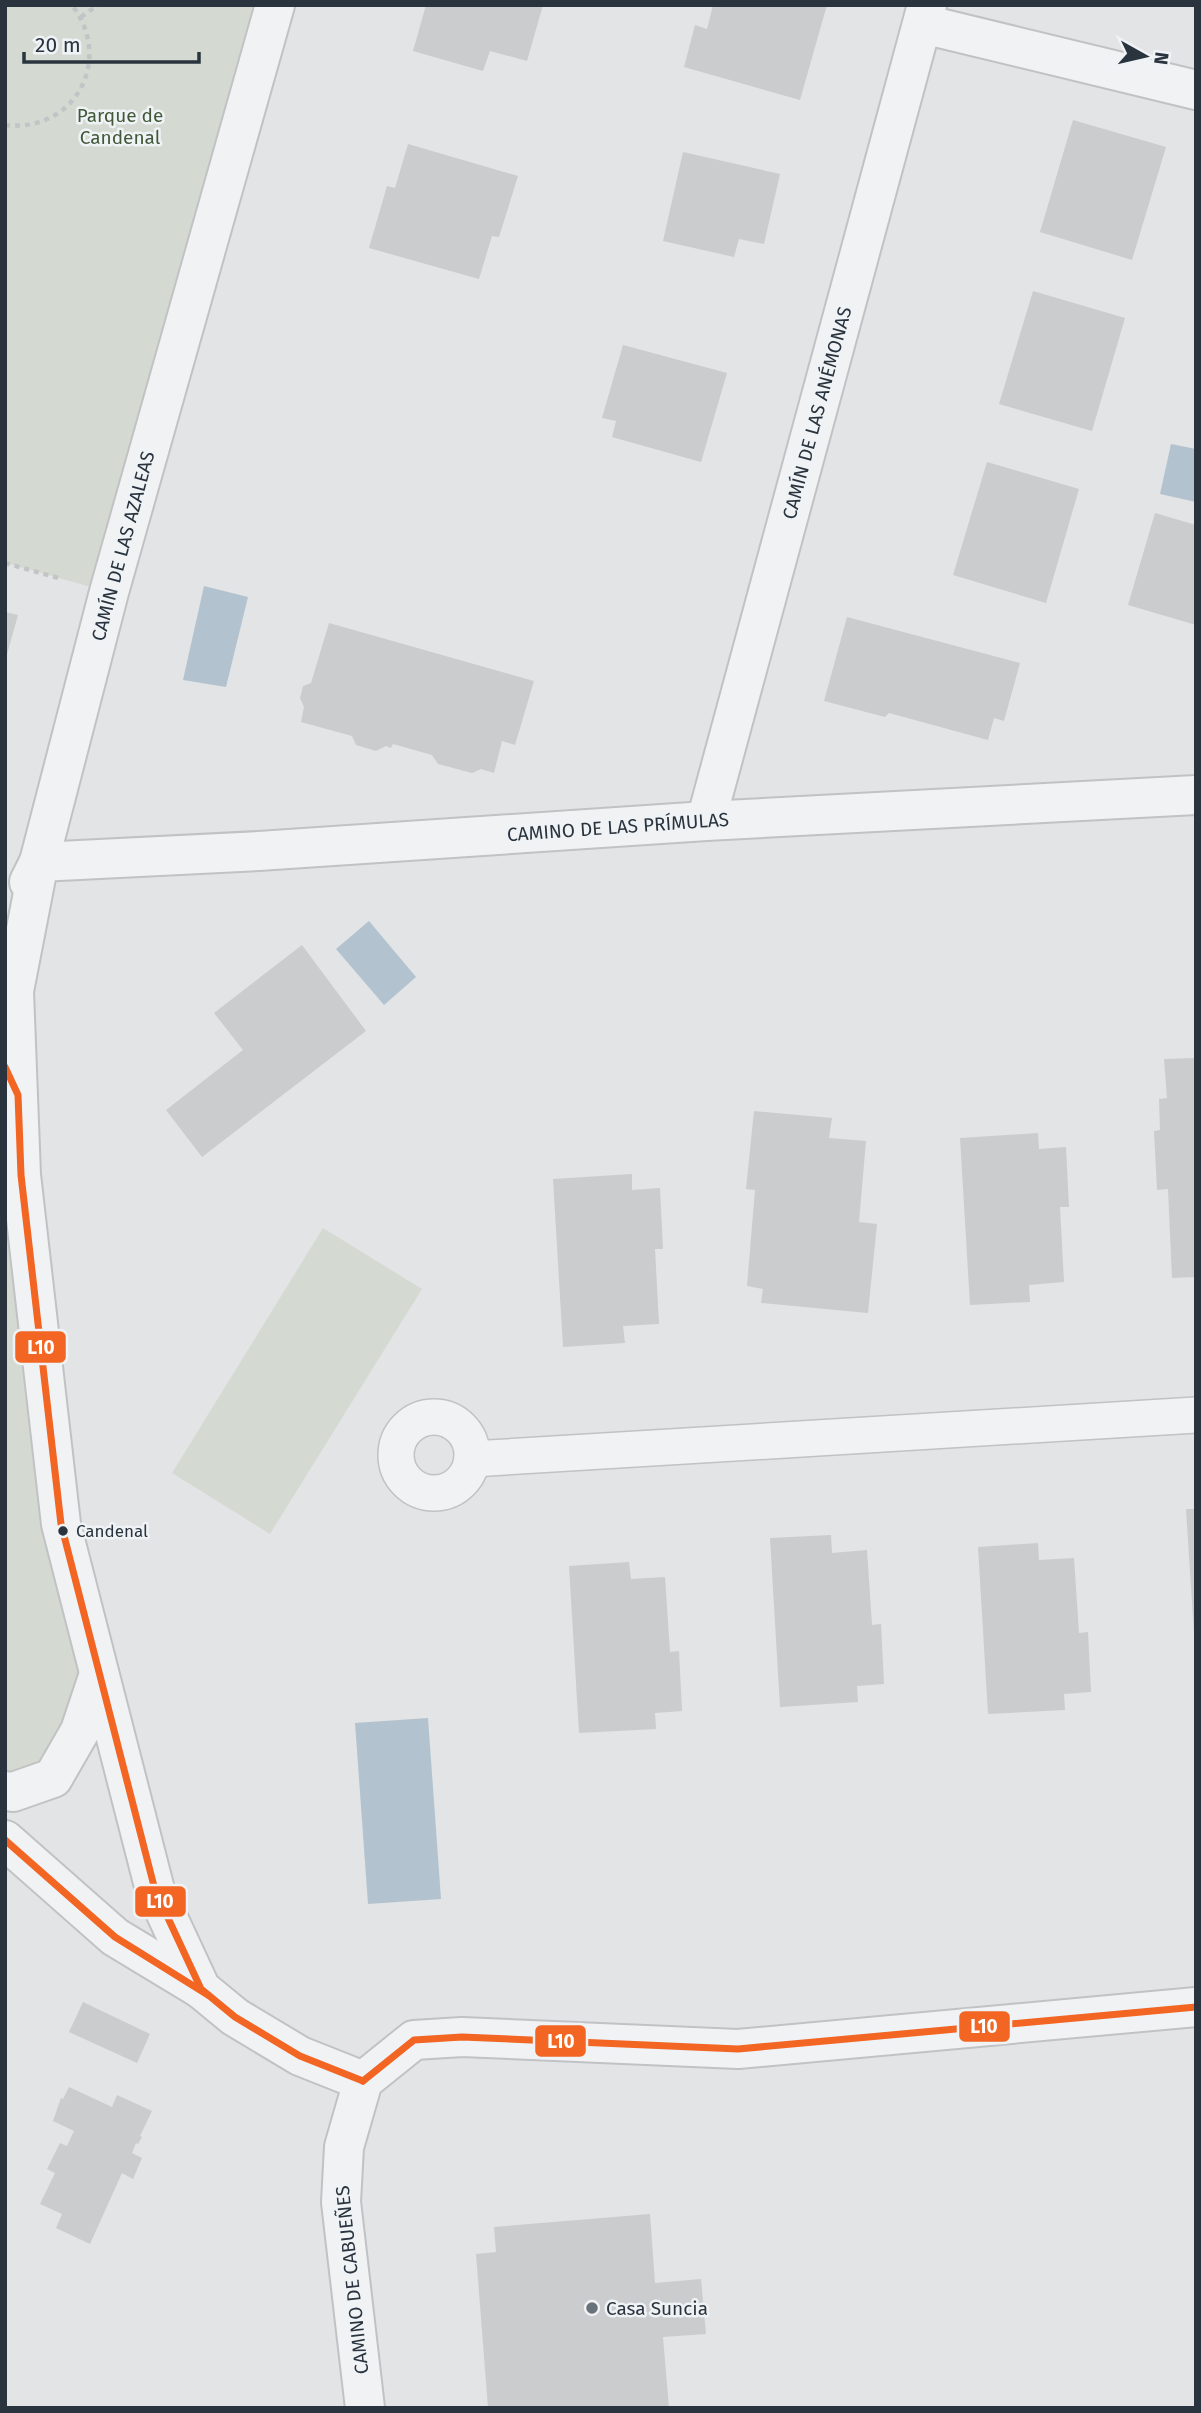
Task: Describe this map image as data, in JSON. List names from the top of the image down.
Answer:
{
  "streets": {
    "street": [
      "CAMÍN DE LAS ANÉMONAS",
      "CAMÍN DE LAS AZALEAS",
      "CAMINO DE LAS PRÍMULAS",
      "CAMINO DE CABUEÑES"
    ]
  },
  "crossings": [
    ["CAMÍN DE LAS ANÉMONAS", "CAMINO DE LAS PRÍMULAS"],
    ["CAMÍN DE LAS AZALEAS", "CAMINO DE LAS PRÍMULAS"],
    ["CAMÍN DE LAS AZALEAS", "CAMINO DE CABUEÑES"]
  ],
  "parks": ["Parque de Candenal"],
  "places": ["Candenal", "Casa Suncia"],
  "lines": ["transit line L10"],
  "scale_bar": "20 m",
  "north": "right"
}
